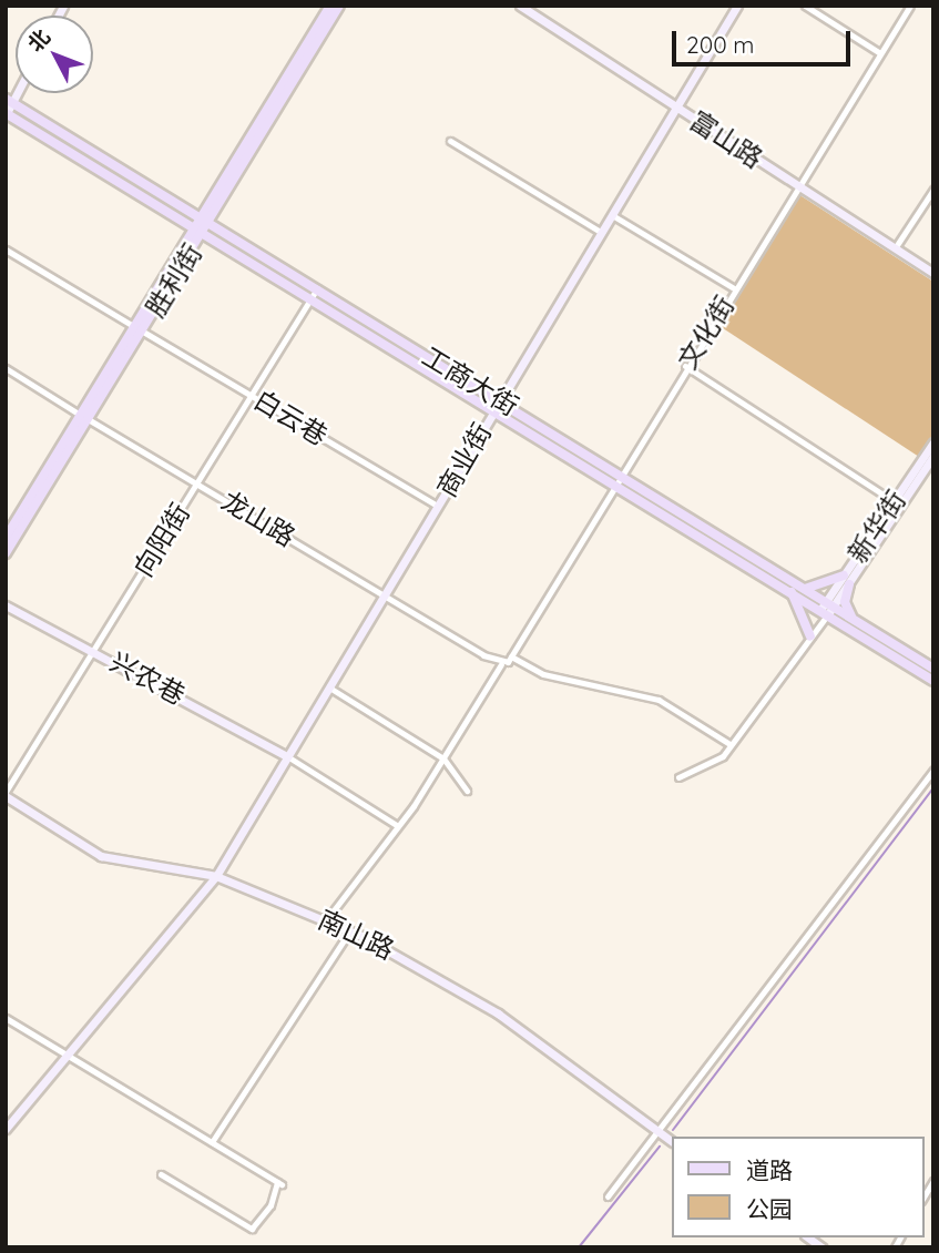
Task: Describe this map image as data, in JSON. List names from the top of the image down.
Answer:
{
  "streets": {
    "main road": ["胜利街", "工商大街"],
    "street": [
      "富山路",
      "文化街",
      "白云巷",
      "商业街",
      "龙山路",
      "新华街",
      "向阳街",
      "兴农巷",
      "南山路"
    ]
  },
  "crossings": [
    ["富山路", "文化街"],
    ["富山路", "商业街"],
    ["胜利街", "工商大街"],
    ["胜利街", "白云巷"],
    ["胜利街", "龙山路"],
    ["文化街", "工商大街"],
    ["文化街", "龙山路"],
    ["文化街", "南山路"],
    ["工商大街", "商业街"],
    ["工商大街", "新华街"],
    ["工商大街", "向阳街"],
    ["白云巷", "商业街"],
    ["白云巷", "向阳街"],
    ["商业街", "龙山路"],
    ["商业街", "兴农巷"],
    ["商业街", "南山路"],
    ["龙山路", "向阳街"],
    ["向阳街", "兴农巷"],
    ["向阳街", "南山路"]
  ],
  "legend": ["道路", "公园"],
  "scale_bar": "200 m",
  "north": "top left"
}
